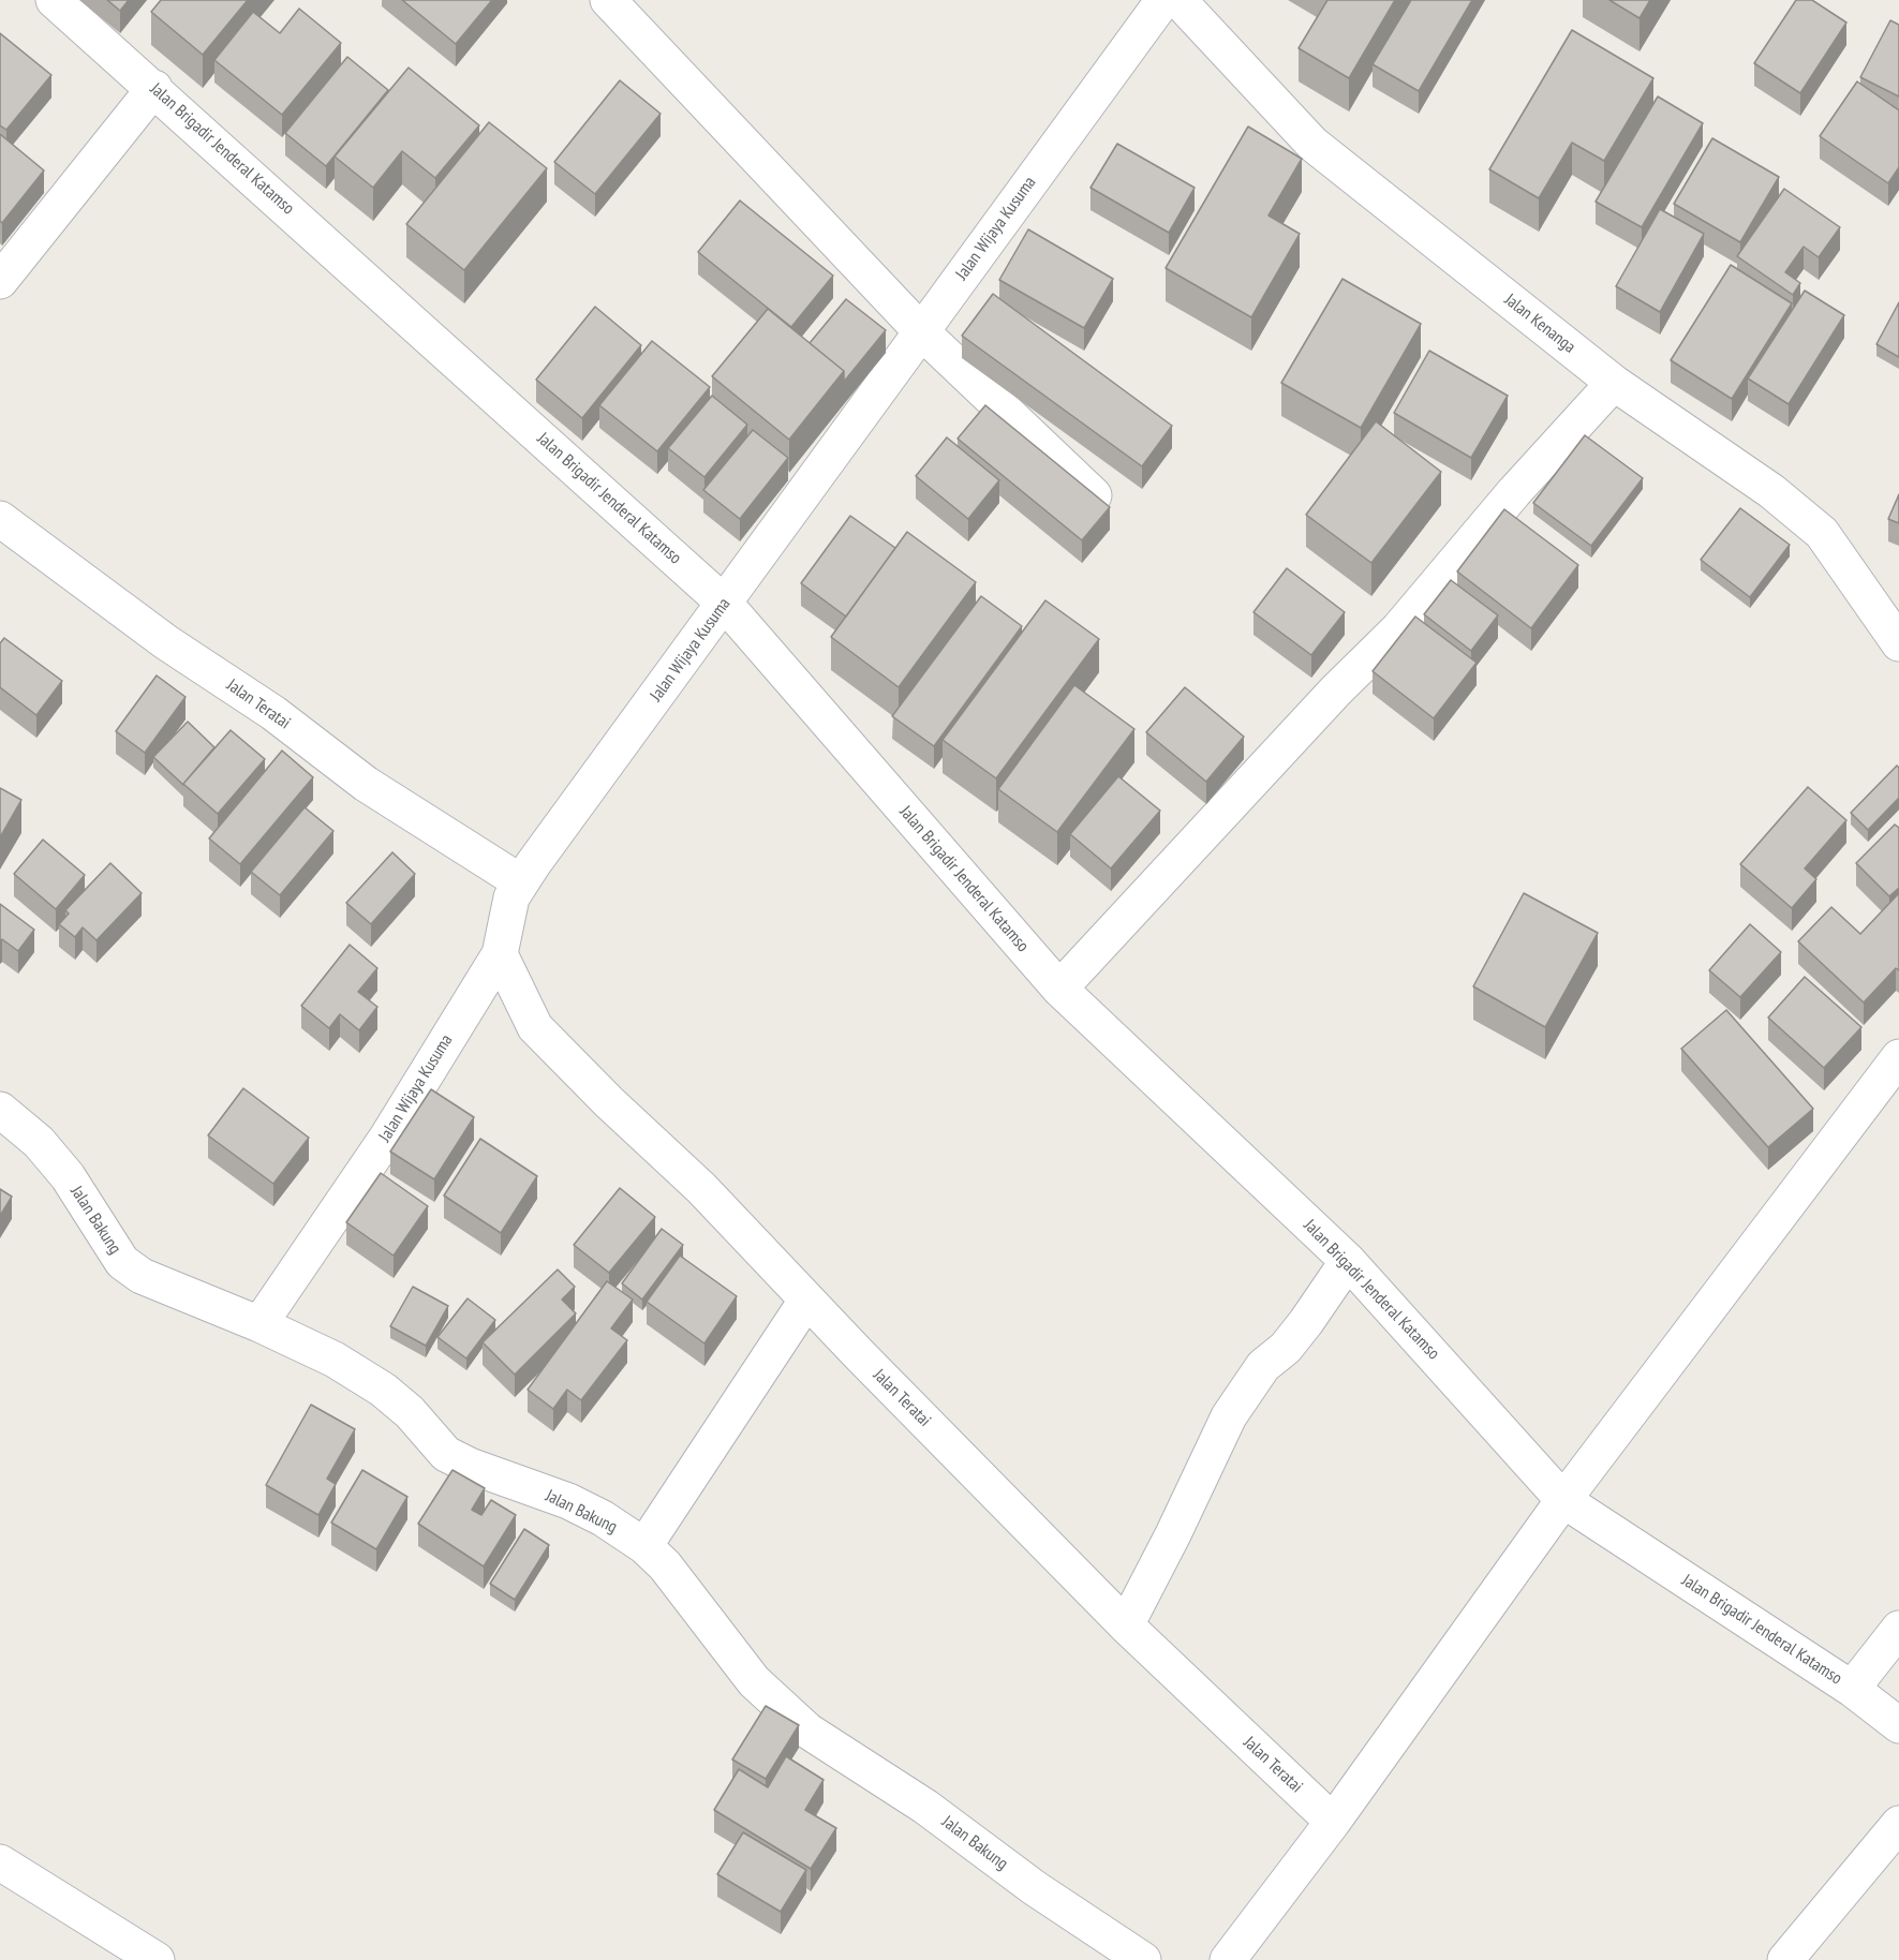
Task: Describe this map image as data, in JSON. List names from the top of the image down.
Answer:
{
  "streets": {
    "street": [
      "Jalan Brigadir Jenderal Katamso",
      "Jalan Wijaya Kusuma",
      "Jalan Kenanga",
      "Jalan Teratai",
      "Jalan Bakung"
    ]
  },
  "crossings": [
    ["Jalan Brigadir Jenderal Katamso", "Jalan Wijaya Kusuma"],
    ["Jalan Wijaya Kusuma", "Jalan Teratai"],
    ["Jalan Wijaya Kusuma", "Jalan Bakung"]
  ]
}
